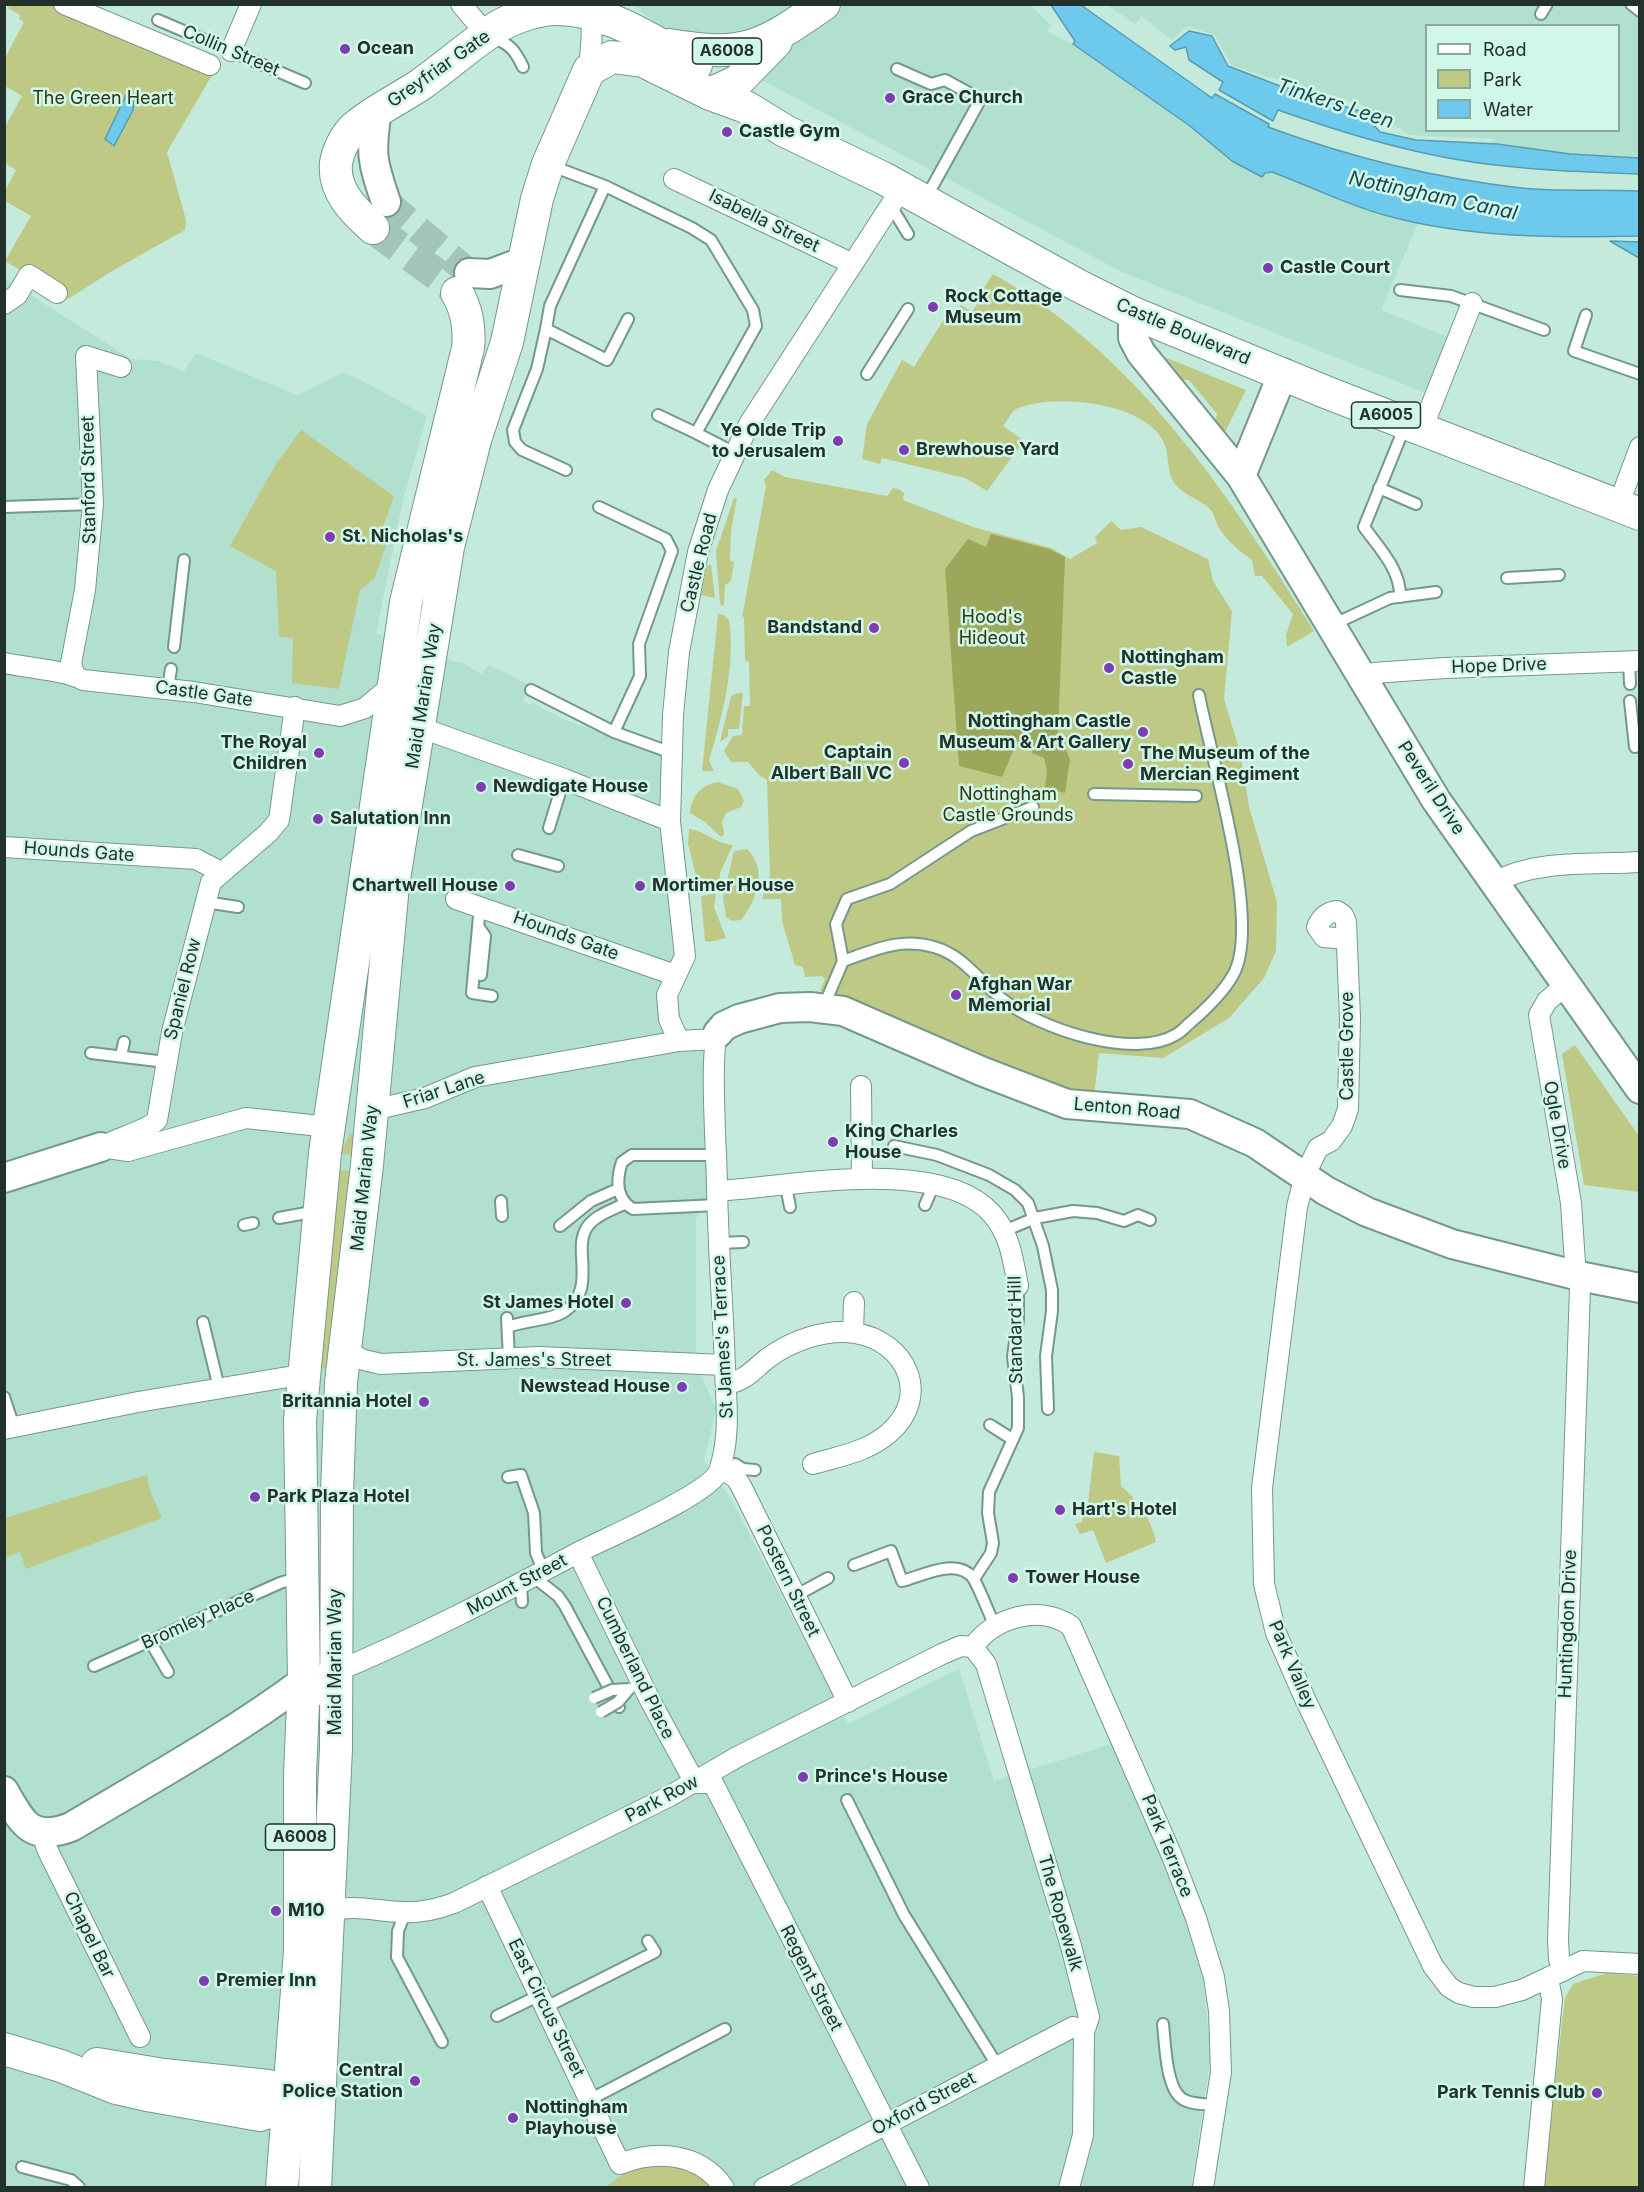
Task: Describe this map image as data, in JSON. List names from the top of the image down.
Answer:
{
  "streets": {
    "main road": [
      "A6008",
      "Greyfriar Gate",
      "Castle Boulevard",
      "A6005",
      "Maid Marian Way",
      "Friar Lane"
    ],
    "street": [
      "Collin Street",
      "Isabella Street",
      "Stanford Street",
      "Castle Road",
      "Hope Drive",
      "Castle Gate",
      "Peveril Drive",
      "Hounds Gate",
      "Spaniel Row",
      "Castle Grove",
      "Lenton Road",
      "Ogle Drive",
      "Standard Hill",
      "St James's Terrace",
      "St. James's Street",
      "Postern Street",
      "Mount Street",
      "Huntingdon Drive",
      "Park Valley",
      "Cumberland Place",
      "Park Row",
      "Park Terrace",
      "The Ropewalk",
      "Chapel Bar",
      "Regent Street",
      "East Circus Street",
      "Oxford Street"
    ],
    "lane": ["Bromley Place"]
  },
  "crossings": [
    ["A6008", "Castle Boulevard"],
    ["Greyfriar Gate", "Castle Boulevard"],
    ["Greyfriar Gate", "Maid Marian Way"],
    ["Isabella Street", "Castle Road"],
    ["Castle Boulevard", "Castle Road"],
    ["Castle Boulevard", "Maid Marian Way"],
    ["Castle Boulevard", "Peveril Drive"],
    ["Stanford Street", "Castle Gate"],
    ["Castle Road", "Hounds Gate"],
    ["Castle Road", "Friar Lane"],
    ["Hope Drive", "Peveril Drive"],
    ["Castle Gate", "Maid Marian Way"],
    ["Maid Marian Way", "Friar Lane"],
    ["Maid Marian Way", "St. James's Street"],
    ["Maid Marian Way", "Mount Street"],
    ["Maid Marian Way", "Bromley Place"],
    ["Maid Marian Way", "Park Row"],
    ["Peveril Drive", "Ogle Drive"],
    ["Hounds Gate", "Spaniel Row"],
    ["Castle Grove", "Lenton Road"],
    ["Castle Grove", "Park Valley"],
    ["Friar Lane", "Lenton Road"],
    ["Lenton Road", "Ogle Drive"],
    ["Lenton Road", "Huntingdon Drive"],
    ["Lenton Road", "Park Valley"],
    ["Ogle Drive", "Huntingdon Drive"],
    ["Standard Hill", "St James's Terrace"],
    ["St James's Terrace", "St. James's Street"],
    ["St James's Terrace", "Postern Street"],
    ["St James's Terrace", "Mount Street"],
    ["Postern Street", "Mount Street"],
    ["Postern Street", "Park Row"],
    ["Mount Street", "Cumberland Place"],
    ["Huntingdon Drive", "Park Valley"],
    ["Cumberland Place", "Park Row"],
    ["Cumberland Place", "Regent Street"],
    ["Park Row", "Park Terrace"],
    ["Park Row", "The Ropewalk"],
    ["Park Row", "Regent Street"],
    ["Park Row", "East Circus Street"],
    ["Park Terrace", "The Ropewalk"],
    ["The Ropewalk", "Oxford Street"],
    ["Regent Street", "Oxford Street"]
  ],
  "water": ["Tinkers Leen", "Nottingham Canal"],
  "parks": ["The Green Heart", "Hood's Hideout", "Nottingham Castle Grounds"],
  "places": [
    "Ocean",
    "Grace Church",
    "Castle Gym",
    "Castle Court",
    "Rock Cottage Museum",
    "Ye Olde Trip to Jerusalem",
    "Brewhouse Yard",
    "St. Nicholas's",
    "Bandstand",
    "Nottingham Castle",
    "Nottingham Castle Museum & Art Gallery",
    "The Royal Children",
    "Captain Albert Ball VC",
    "The Museum of the Mercian Regiment",
    "Newdigate House",
    "Salutation Inn",
    "Chartwell House",
    "Mortimer House",
    "Afghan War Memorial",
    "King Charles House",
    "St James Hotel",
    "Newstead House",
    "Britannia Hotel",
    "Park Plaza Hotel",
    "Hart's Hotel",
    "Tower House",
    "Prince's House",
    "M10",
    "Premier Inn",
    "Central Police Station",
    "Park Tennis Club",
    "Nottingham Playhouse"
  ],
  "legend": ["Road", "Park", "Water"]
}
